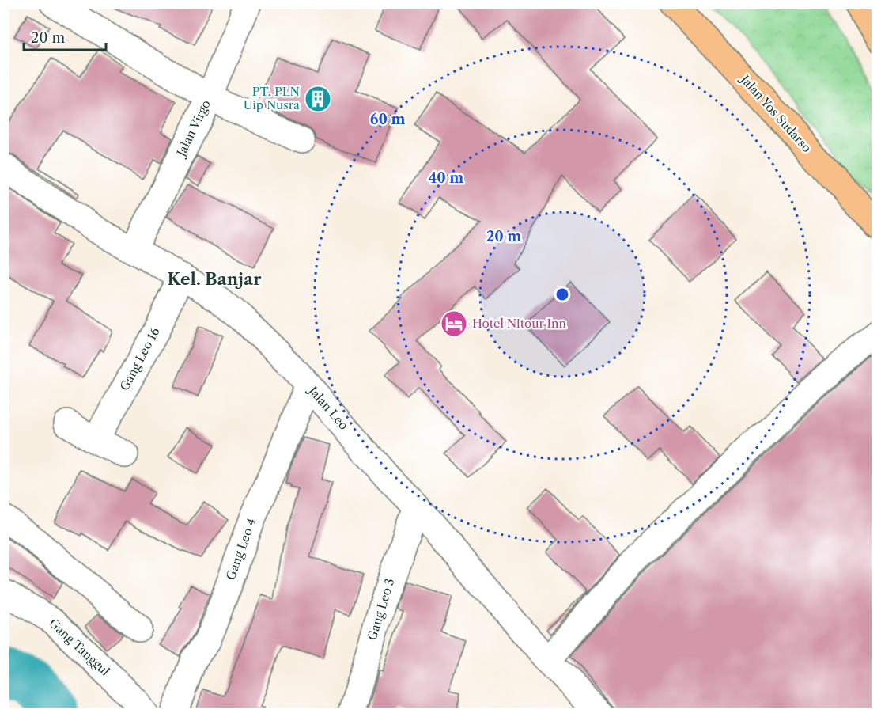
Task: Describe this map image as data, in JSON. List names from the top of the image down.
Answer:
{
  "streets": {
    "main road": ["Jalan Yos Sudarso"],
    "street": [
      "Jalan Virgo",
      "Gang Leo 16",
      "Jalan Leo",
      "Gang Leo 4",
      "Gang Leo 3",
      "Gang Tanggul"
    ]
  },
  "crossings": [
    ["Jalan Virgo", "Jalan Leo"],
    ["Gang Leo 16", "Jalan Leo"],
    ["Jalan Leo", "Gang Leo 4"],
    ["Jalan Leo", "Gang Leo 3"]
  ],
  "districts": ["Kel. Banjar"],
  "places": {
    "building": ["PT. PLN Uip Nusra"],
    "hotel": ["Hotel Nitour Inn"]
  },
  "scale_bar": "20 m",
  "rings": ["60 m", "40 m", "20 m"]
}
